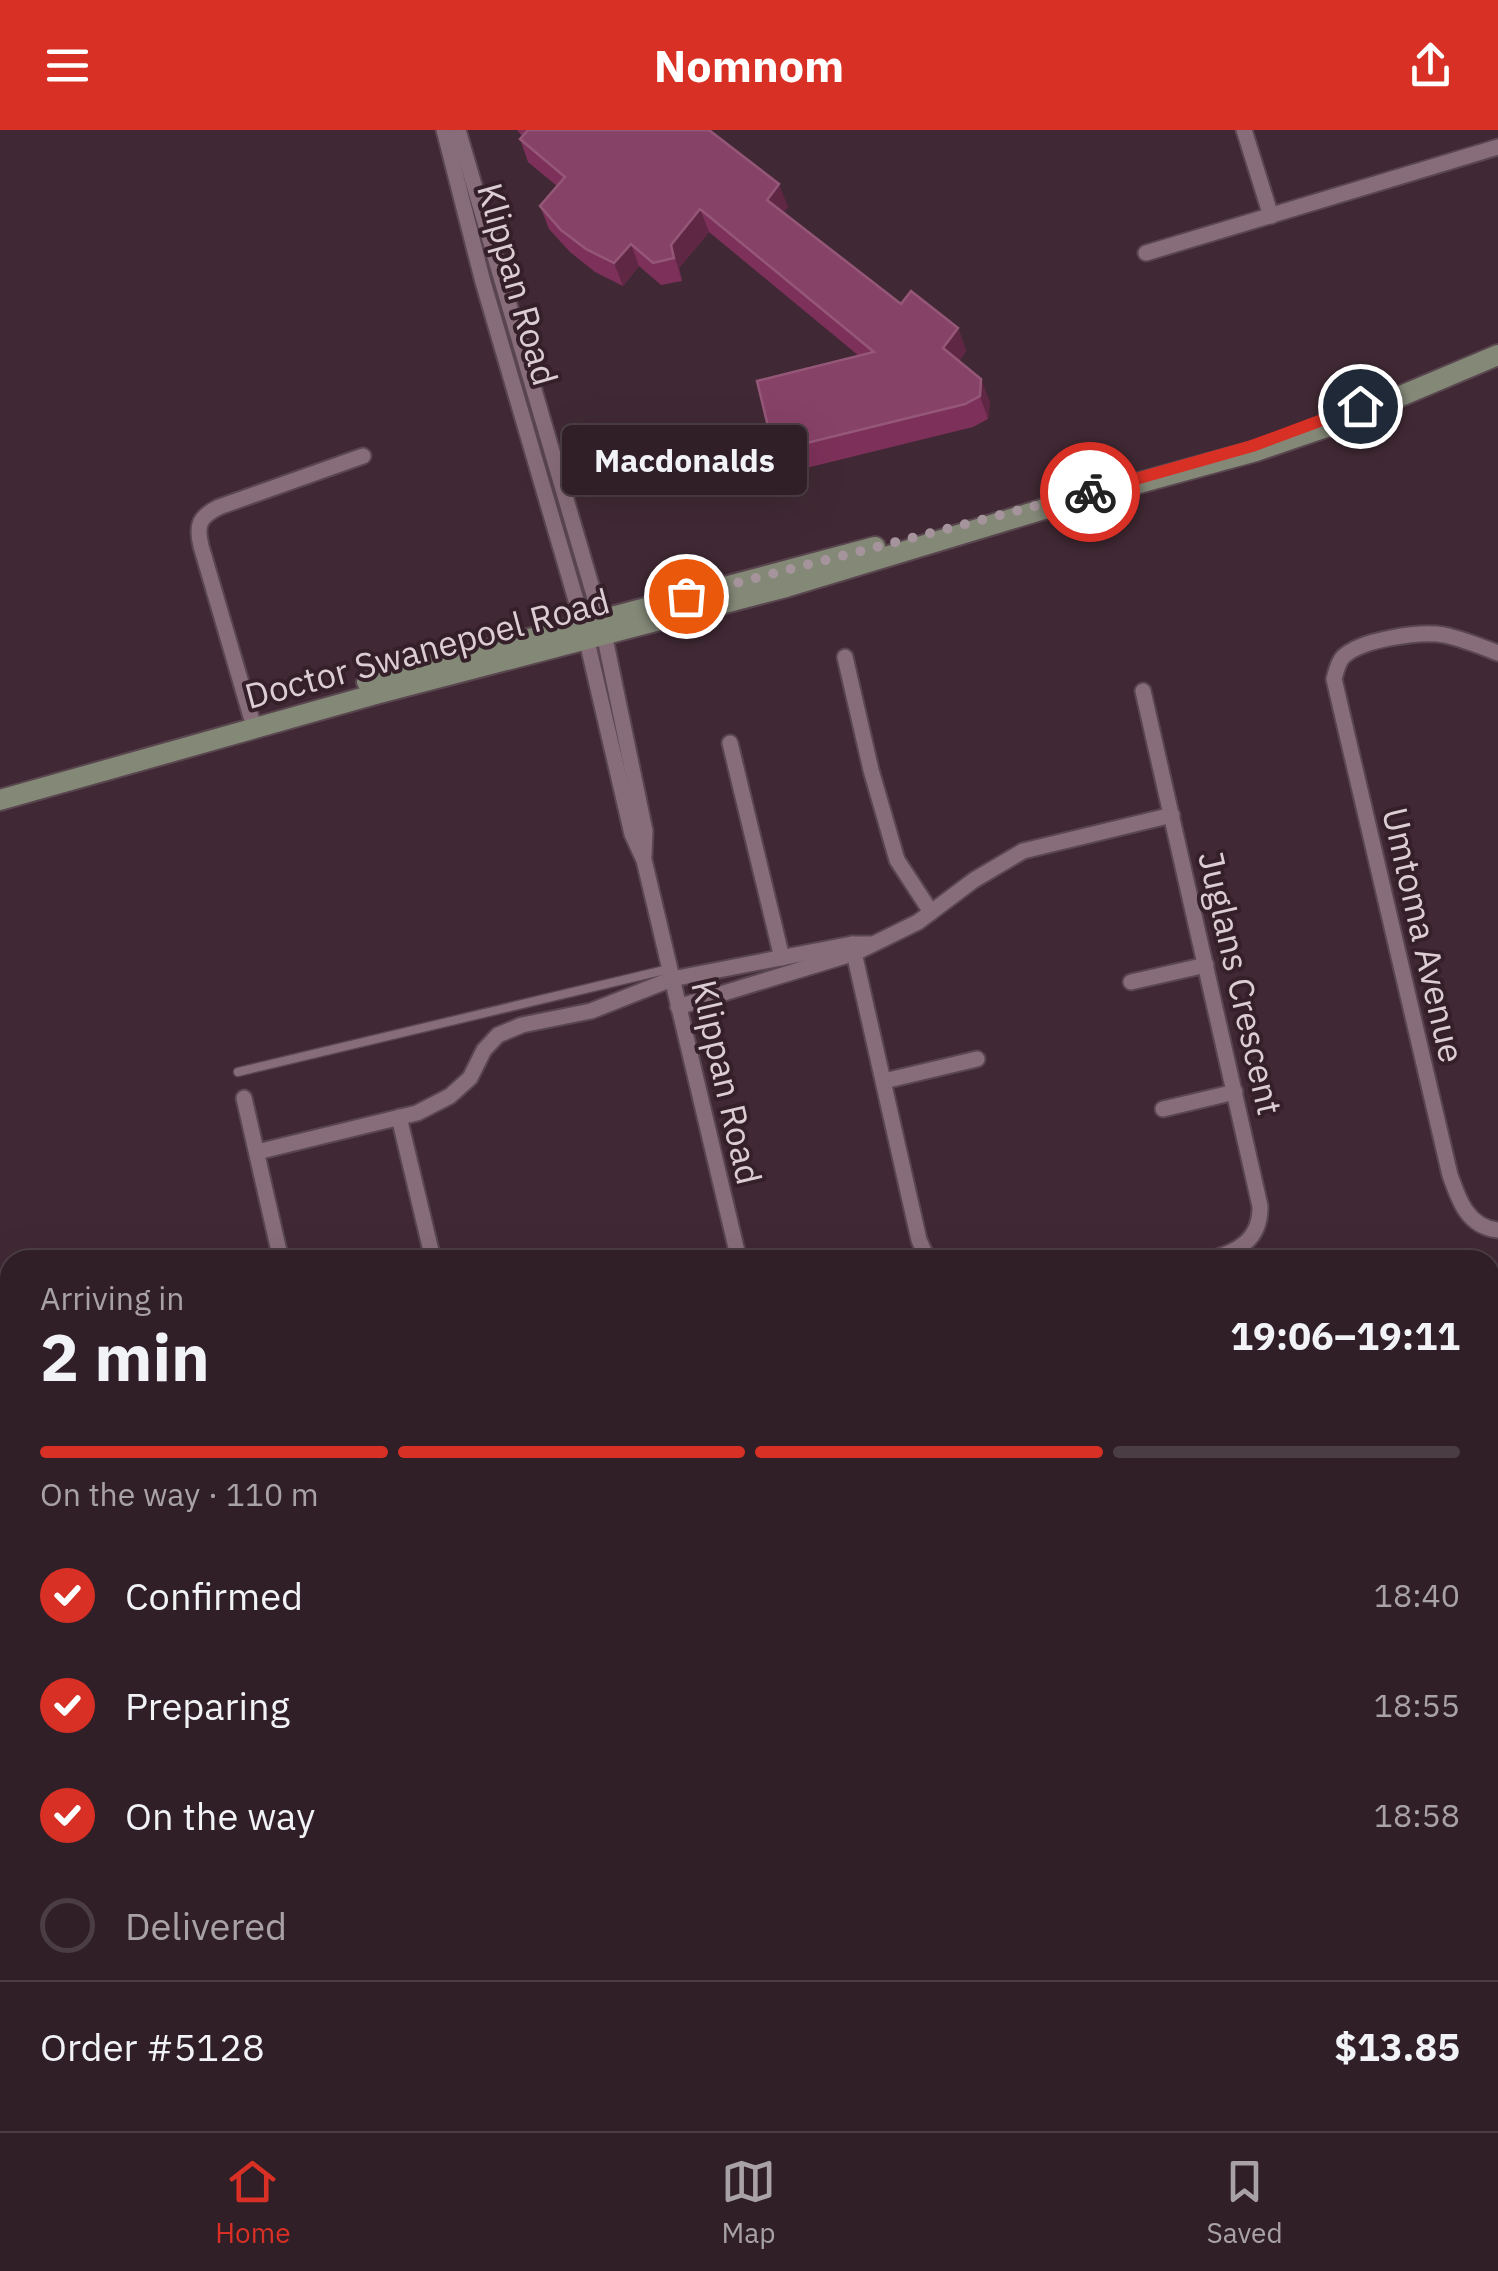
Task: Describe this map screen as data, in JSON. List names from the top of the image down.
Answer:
{
  "streets": {
    "main road": ["Doctor Swanepoel Road"],
    "street": ["Klippan Road", "Umtoma Avenue", "Juglans Crescent"]
  },
  "crossings": [
    ["Klippan Road", "Doctor Swanepoel Road"]
  ],
  "places": ["Macdonalds"],
  "page": {
    "header": "Nomnom",
    "bubble": "Macdonalds",
    "heading": ["2 min", "Arriving in", "19:06–19:11"],
    "panel": ["Order #5128", "$13.85"],
    "bar": "On the way · 110 m",
    "list": [
      ["Confirmed", "18:40"],
      ["Preparing", "18:55"],
      ["On the way", "18:58"],
      "Delivered"
    ],
    "tabs": ["Home", "Map", "Saved"]
  }
}
